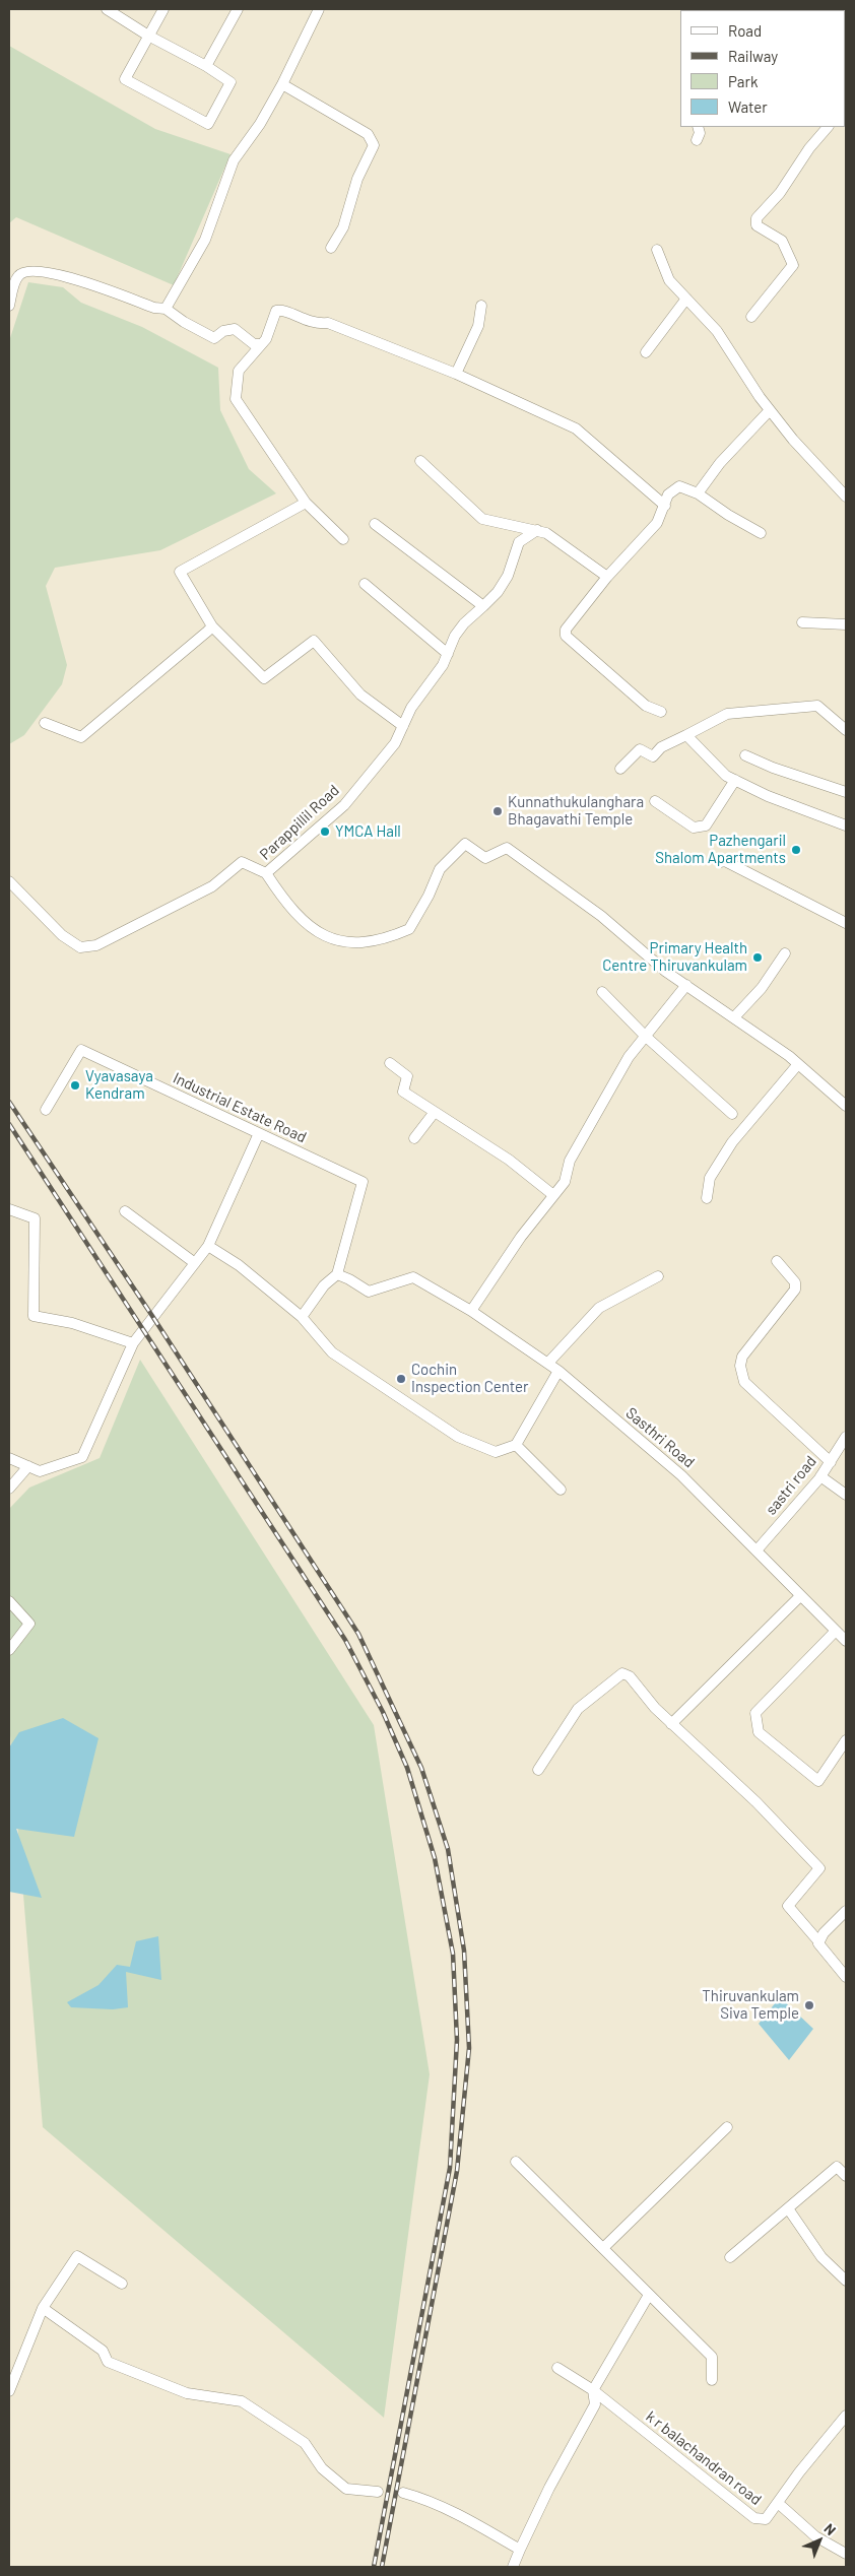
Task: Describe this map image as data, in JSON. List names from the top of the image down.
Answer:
{
  "streets": {
    "street": [
      "Parappillil Road",
      "Industrial Estate Road",
      "Sasthri Road",
      "sastri road",
      "k r balachandran road"
    ]
  },
  "crossings": [
    ["Industrial Estate Road", "Sasthri Road"],
    ["Sasthri Road", "sastri road"]
  ],
  "places": [
    "Kunnathukulanghara Bhagavathi Temple",
    "YMCA Hall",
    "Pazhengaril Shalom Apartments",
    "Primary Health Centre Thiruvankulam",
    "Vyavasaya Kendram",
    "Cochin Inspection Center",
    "Thiruvankulam Siva Temple"
  ],
  "legend": [
    "Road",
    "Railway",
    "Park",
    "Water"
  ],
  "north": "top right"
}
